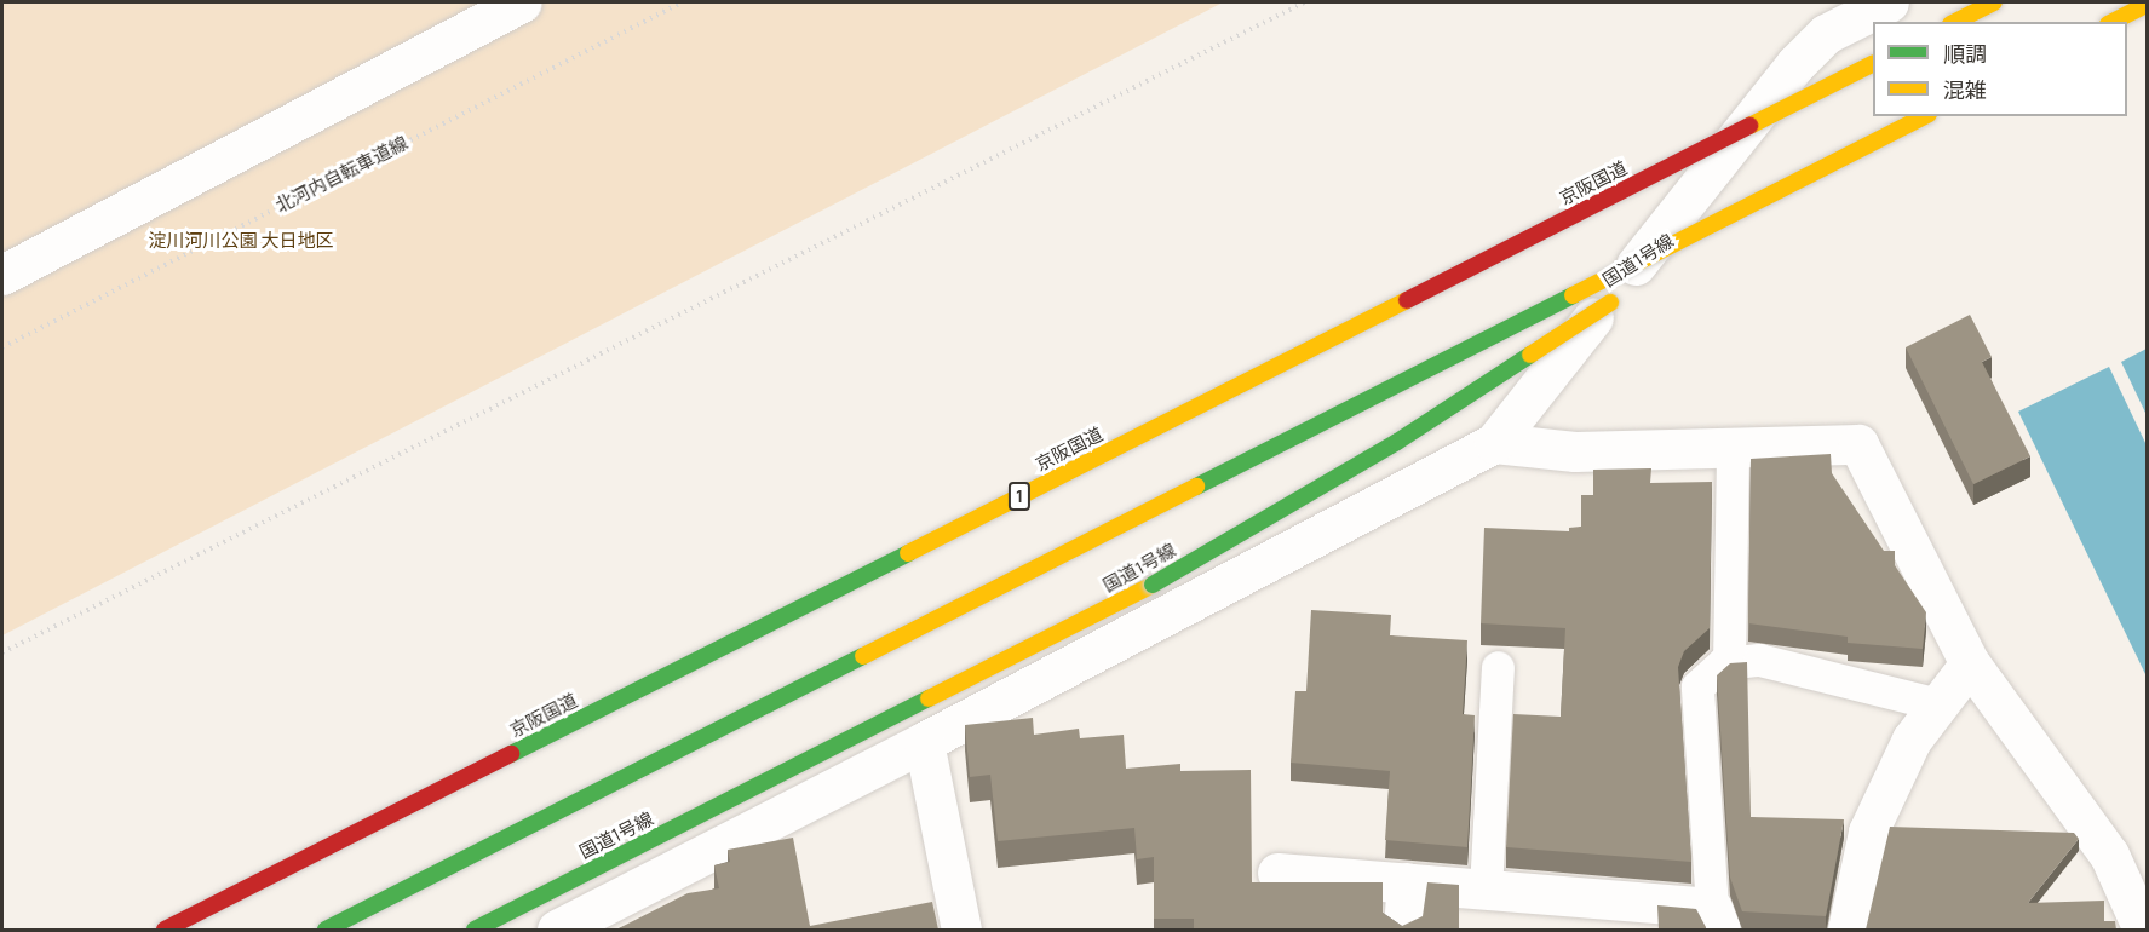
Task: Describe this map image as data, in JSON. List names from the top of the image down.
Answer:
{
  "streets": {
    "highway": ["京阪国道", "国道1号線", "1"],
    "path": ["北河内自転車道線"]
  },
  "parks": ["淀川河川公園 大日地区"],
  "legend": ["順調", "混雑"]
}
